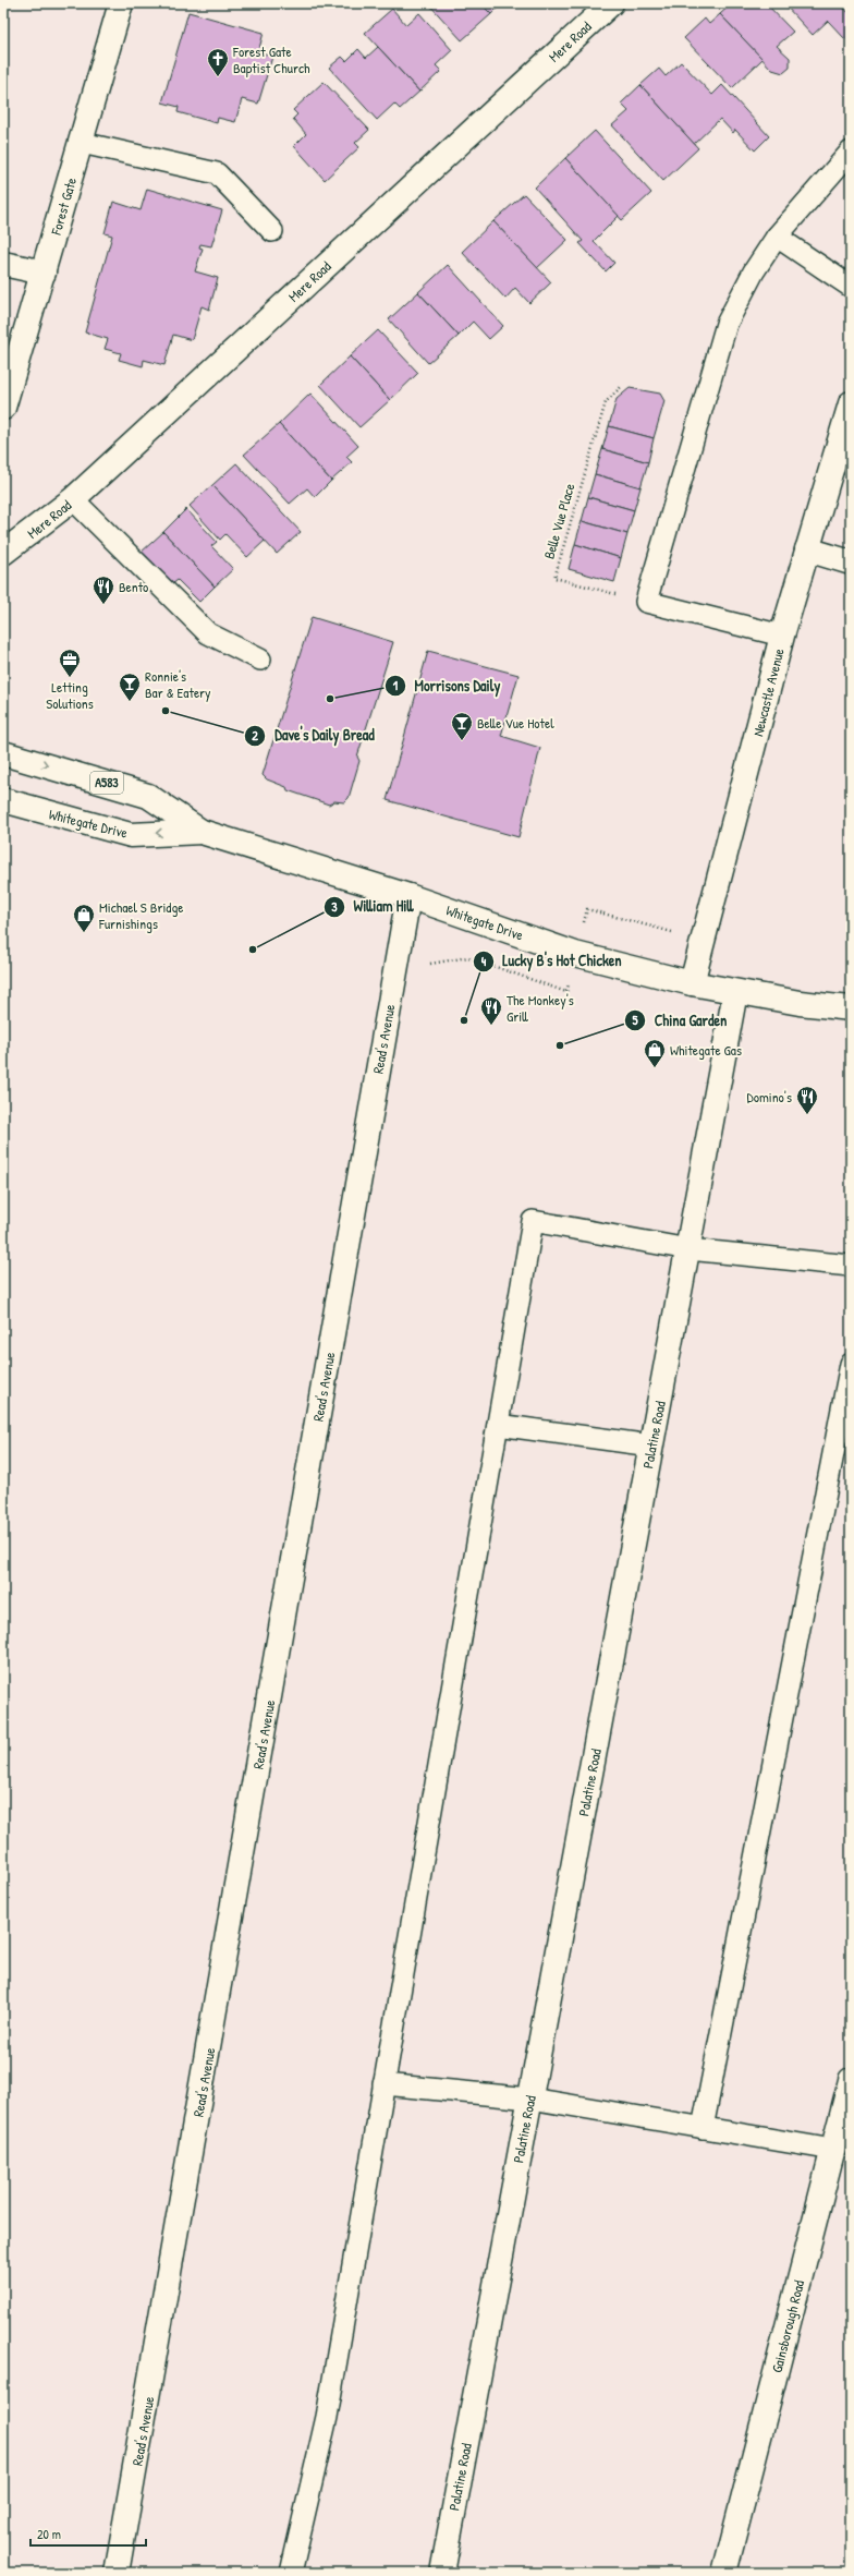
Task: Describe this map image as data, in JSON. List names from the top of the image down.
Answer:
{
  "streets": {
    "street": [
      "Mere Road",
      "Forest Gate",
      "Newcastle Avenue",
      "A583",
      "Whitegate Drive",
      "Read's Avenue",
      "Palatine Road",
      "Gainsborough Road"
    ],
    "path": ["Belle Vue Place"]
  },
  "crossings": [
    ["Newcastle Avenue", "Whitegate Drive"],
    ["Whitegate Drive", "Read's Avenue"],
    ["Whitegate Drive", "Palatine Road"]
  ],
  "places": {
    "church": ["Forest Gate Baptist Church"],
    "restaurant": ["Bento", "The Monkey's Grill", "Domino's"],
    "office": ["Letting Solutions"],
    "other": [
      "Morrisons Daily",
      "Dave's Daily Bread",
      "William Hill",
      "Lucky B's Hot Chicken",
      "China Garden"
    ],
    "bar": ["Ronnie's Bar & Eatery", "Belle Vue Hotel"],
    "shop": ["Michael S Bridge Furnishings", "Whitegate Gas"]
  },
  "scale_bar": "20 m"
}
